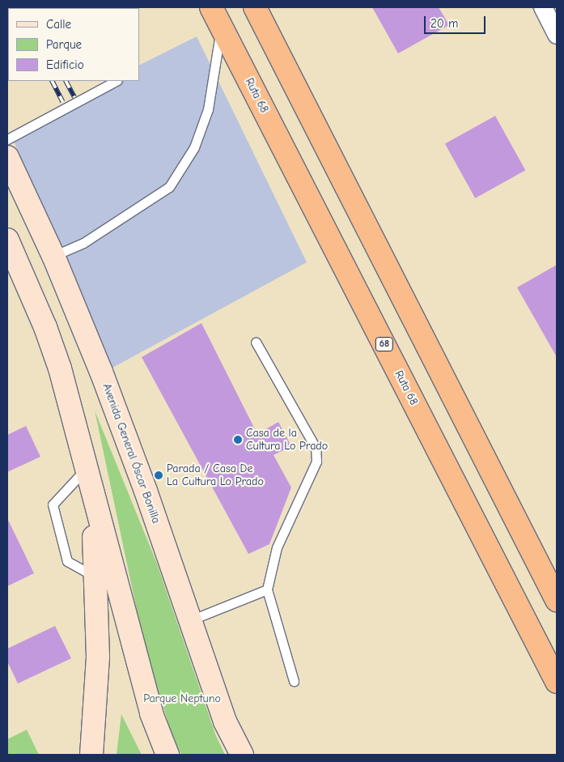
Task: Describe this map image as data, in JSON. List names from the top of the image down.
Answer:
{
  "streets": {
    "highway": ["Ruta 68", "68"],
    "main road": ["Avenida General Óscar Bonilla"]
  },
  "parks": ["Parque Neptuno"],
  "places": ["Casa de la Cultura Lo Prado", "Parada / Casa De La Cultura Lo Prado"],
  "legend": ["Calle", "Parque", "Edificio"],
  "scale_bar": "20 m"
}
